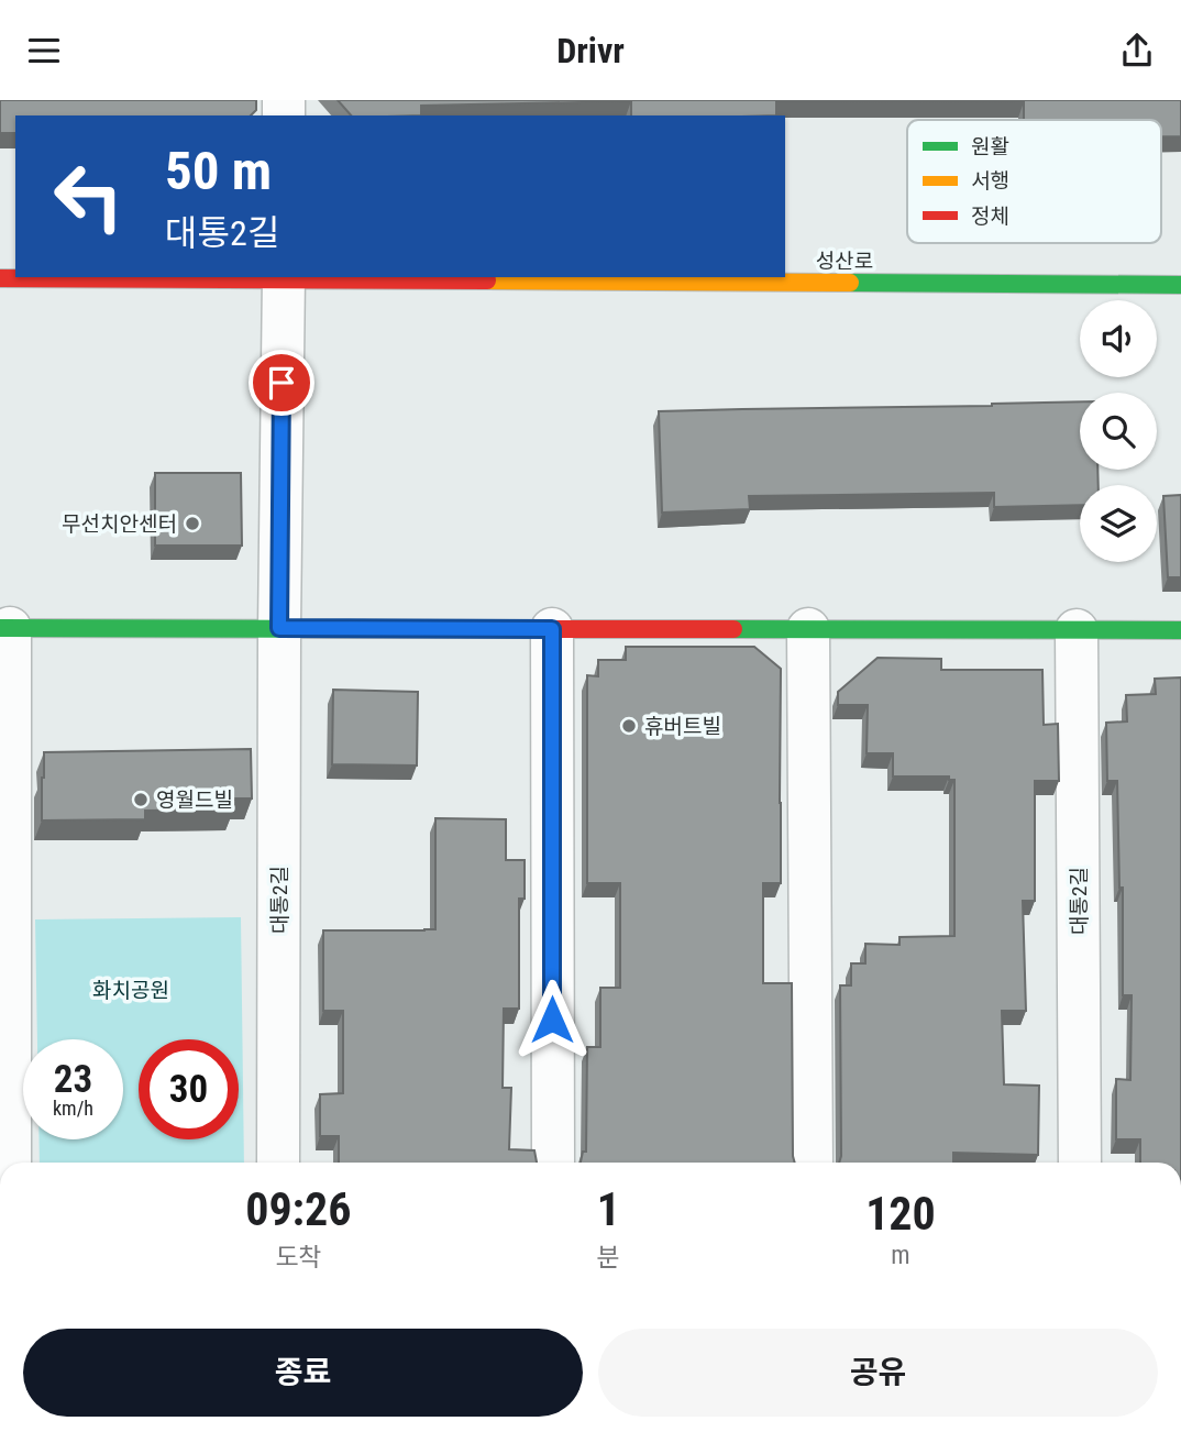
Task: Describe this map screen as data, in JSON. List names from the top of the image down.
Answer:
{
  "streets": {
    "street": ["성산로", "대통2길"]
  },
  "crossings": [
    ["성산로", "대통2길"]
  ],
  "parks": ["화치공원"],
  "places": ["무선치안센터", "휴버트빌", "영월드빌"],
  "legend": ["원활", "서행", "정체"],
  "page": {
    "header": "Drivr",
    "turn": ["50 m", "대통2길"],
    "speed": "23 km/h",
    "limit": "30",
    "eta": [
      "09:26",
      "도착",
      "1",
      "분",
      "120",
      "m"
    ],
    "buttons": ["종료", "공유"]
  }
}
